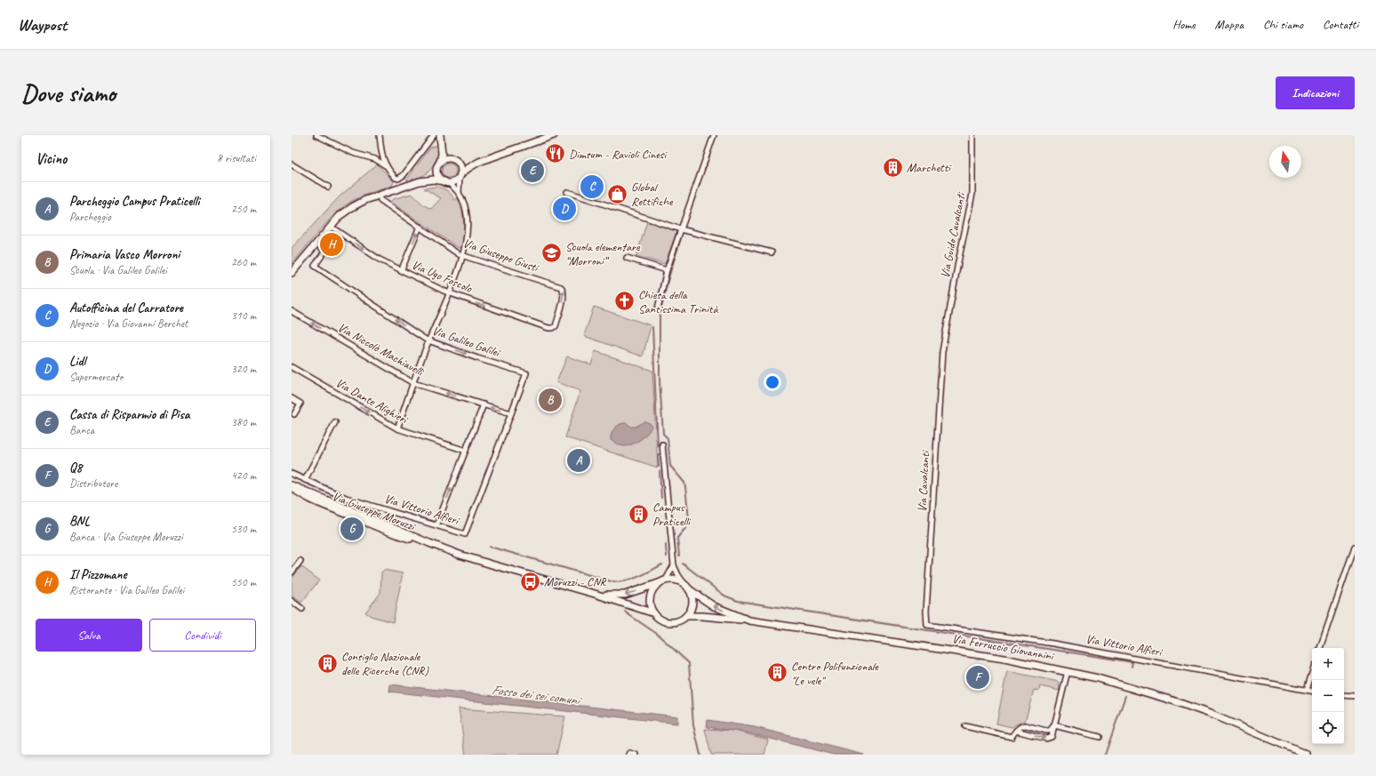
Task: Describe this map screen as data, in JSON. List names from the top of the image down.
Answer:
{
  "streets": {
    "main road": ["Via Giuseppe Moruzzi", "Via Ferruccio Giovannini"],
    "street": [
      "Via Guido Cavalcanti",
      "Via Giuseppe Giusti",
      "Via Ugo Foscolo",
      "Via Galileo Galilei",
      "Via Niccolò Machiavelli",
      "Via Dante Alighieri",
      "Via Cavalcanti",
      "Via Vittorio Alfieri"
    ]
  },
  "crossings": [
    ["Via Guido Cavalcanti", "Via Cavalcanti"],
    ["Via Giuseppe Giusti", "Via Ugo Foscolo"],
    ["Via Galileo Galilei", "Via Vittorio Alfieri"],
    ["Via Cavalcanti", "Via Vittorio Alfieri"],
    ["Via Giuseppe Moruzzi", "Via Ferruccio Giovannini"]
  ],
  "one_way": ["Via Ugo Foscolo", "Via Niccolò Machiavelli", "Via Dante Alighieri"],
  "water": ["Fosso dei sei comuni"],
  "places": {
    "restaurant": ["Dimsum - Ravioli Cinesi"],
    "building": [
      "Marchetti",
      "Campus Praticelli",
      "Consiglio Nazionale delle Ricerche (CNR)",
      "Centro Polifunzionale \"Le vele\""
    ],
    "shop": ["Global Rettifiche"],
    "school or university": ["Scuola elementare “Morroni”"],
    "church": ["Chiesa della Santissima Trinità"],
    "bus stop": ["Moruzzi - CNR"]
  },
  "north": "top",
  "page": {
    "header": "Waypost",
    "nav": [
      "Home",
      "Mappa",
      "Chi siamo",
      "Contatti"
    ],
    "buttons": [
      "Indicazioni",
      ["Salva", "Condividi"]
    ],
    "title": "Dove siamo",
    "heading": ["Vicino", "8 risultati"],
    "pins": [
      "E",
      "C",
      "D",
      "H",
      "B",
      "A",
      "G",
      "F"
    ],
    "list": [
      {
        "mark": "A",
        "name": "Parcheggio Campus Praticelli",
        "note": "Parcheggio",
        "value": "250 m"
      },
      {
        "mark": "B",
        "name": "Primaria Vasco Morroni",
        "note": "Scuola · Via Galileo Galilei",
        "value": "260 m"
      },
      {
        "mark": "C",
        "name": "Autofficina del Carratore",
        "note": "Negozio · Via Giovanni Berchet",
        "value": "310 m"
      },
      {
        "mark": "D",
        "name": "Lidl",
        "note": "Supermercato",
        "value": "320 m"
      },
      {
        "mark": "E",
        "name": "Cassa di Risparmio di Pisa",
        "note": "Banca",
        "value": "380 m"
      },
      {
        "mark": "F",
        "name": "Q8",
        "note": "Distributore",
        "value": "420 m"
      },
      {
        "mark": "G",
        "name": "BNL",
        "note": "Banca · Via Giuseppe Moruzzi",
        "value": "530 m"
      },
      {
        "mark": "H",
        "name": "Il Pizzomane",
        "note": "Ristorante · Via Galileo Galilei",
        "value": "550 m"
      }
    ],
    "map_buttons": ["+", "−"]
  }
}
